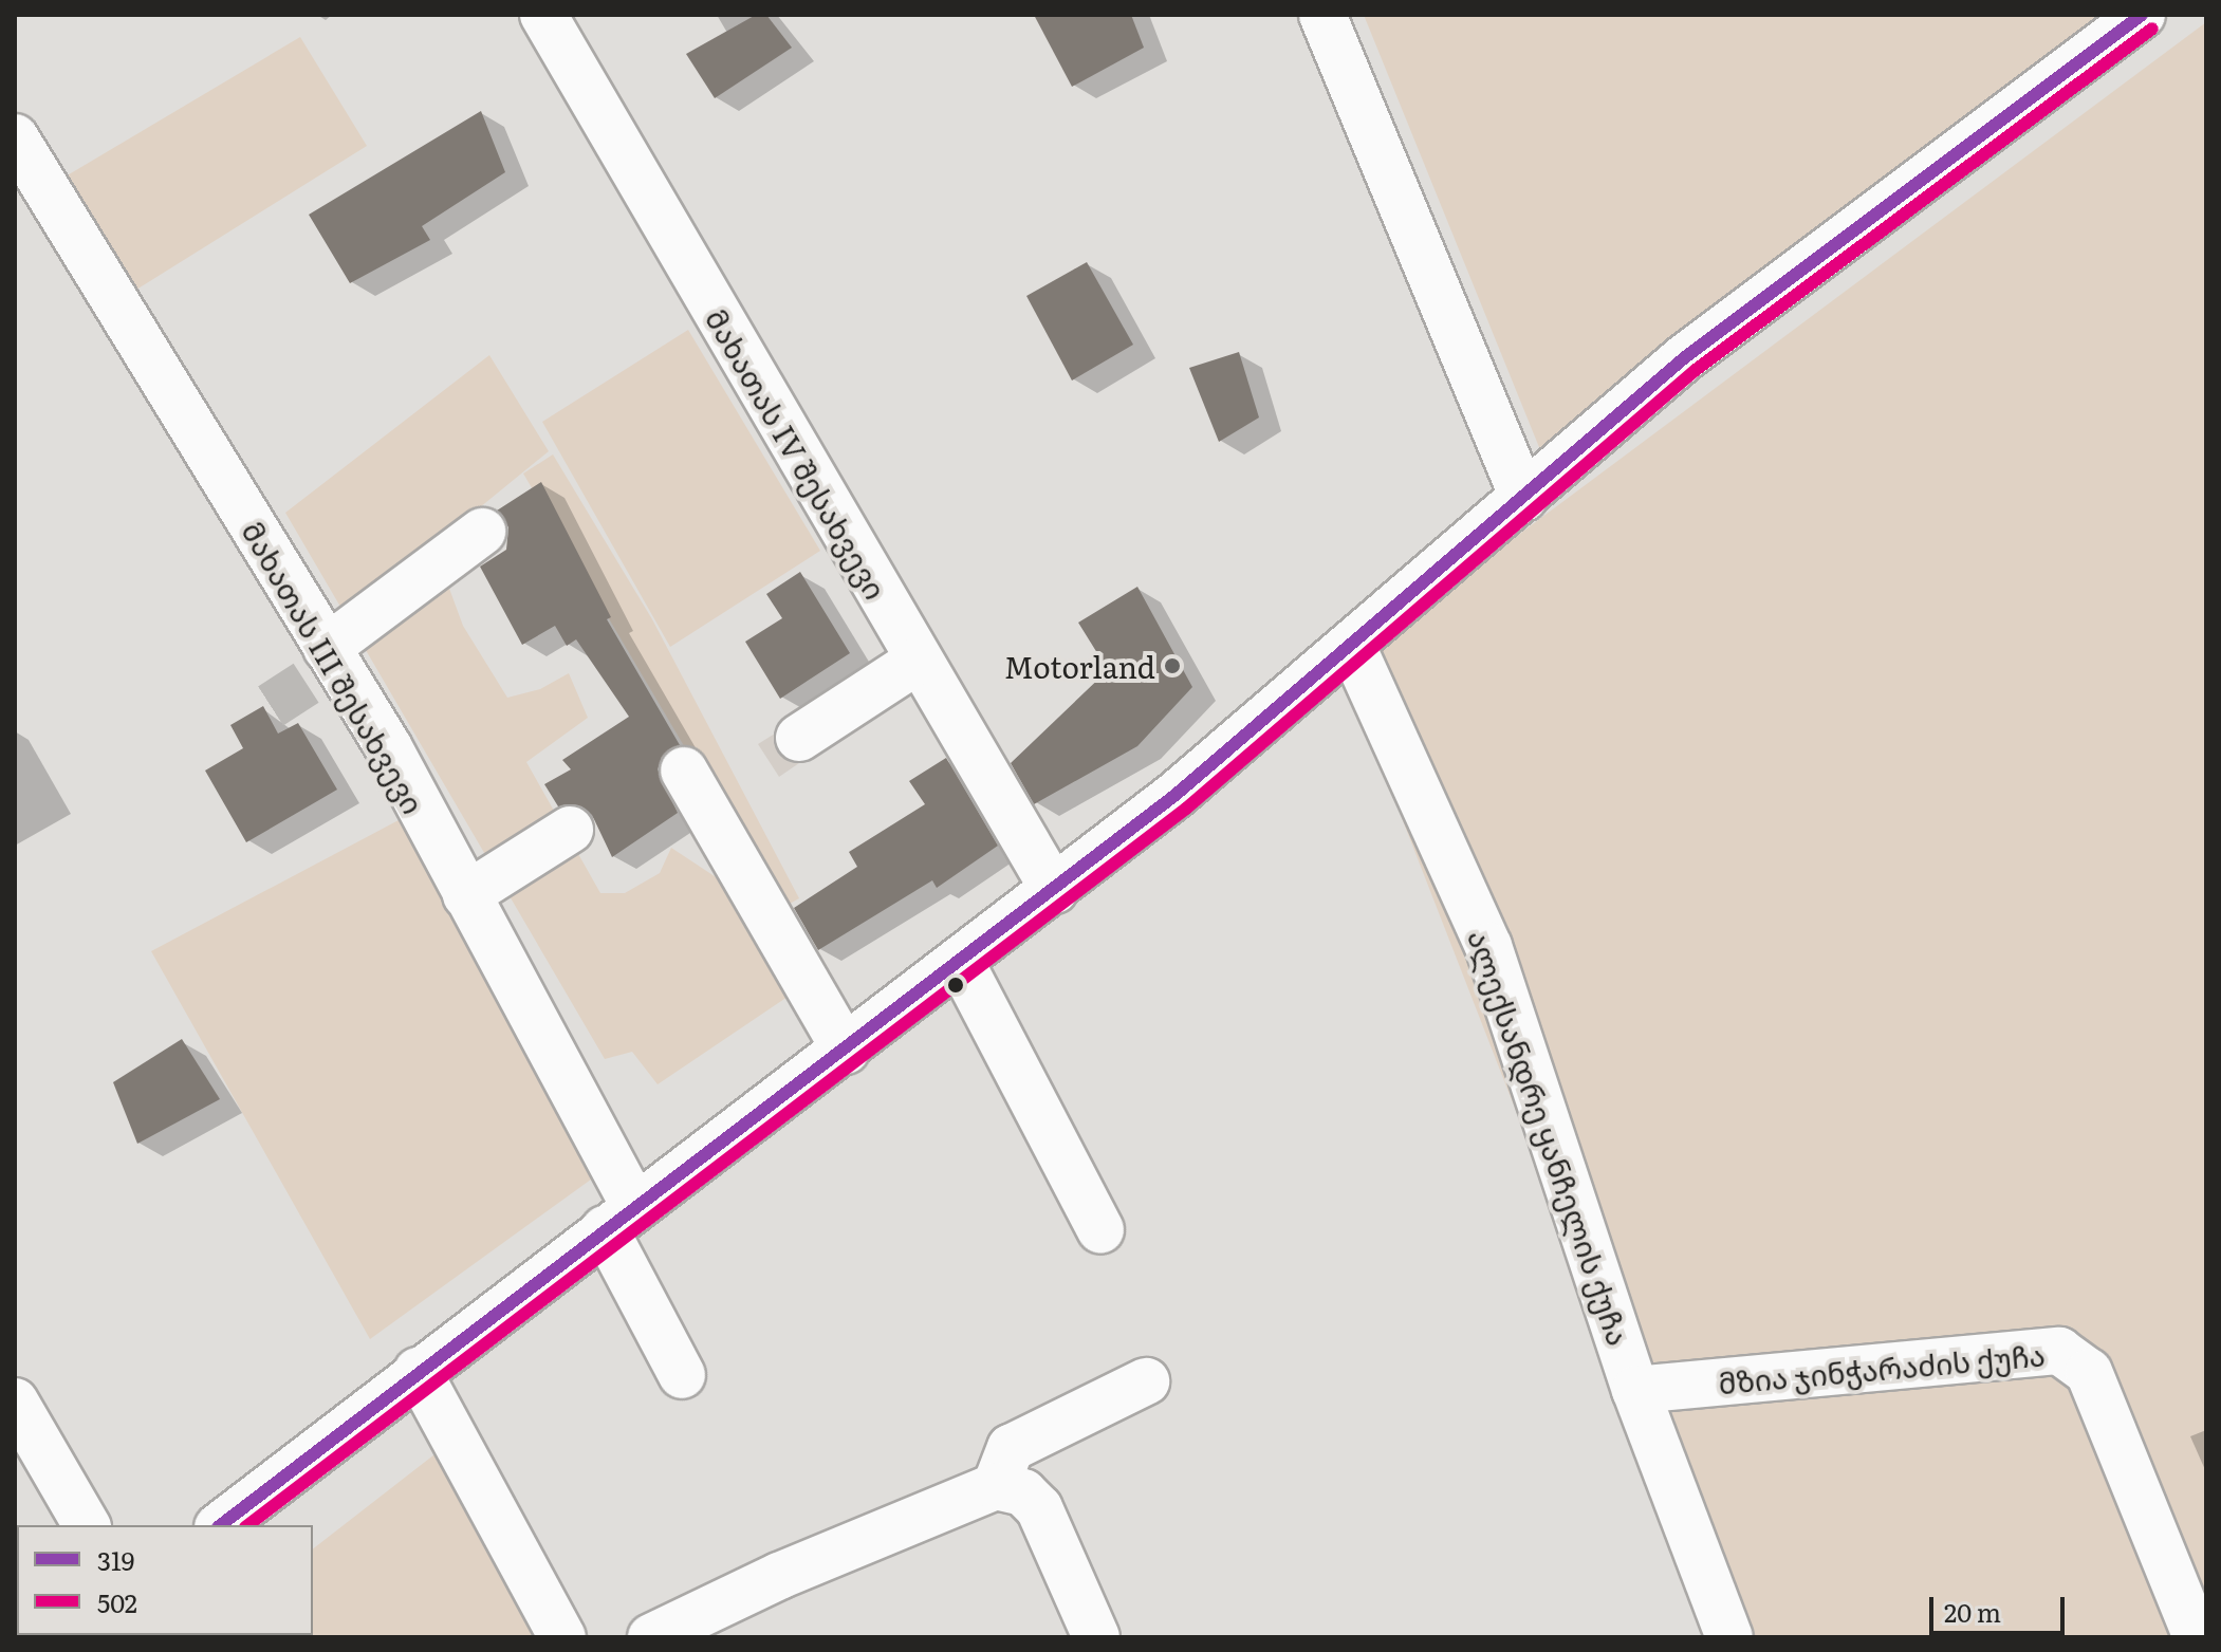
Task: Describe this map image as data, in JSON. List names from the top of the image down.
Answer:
{
  "streets": {
    "street": [
      "მახათას IV შესახვევი",
      "მახათას III შესახვევი",
      "ალექსანდრე ყანჩელის ქუჩა",
      "მზია ჯინჭარაძის ქუჩა"
    ]
  },
  "crossings": [
    ["ალექსანდრე ყანჩელის ქუჩა", "მზია ჯინჭარაძის ქუჩა"]
  ],
  "places": ["Motorland"],
  "lines": ["transit line 319", "transit line 502"],
  "legend": ["319", "502"],
  "scale_bar": "20 m"
}
